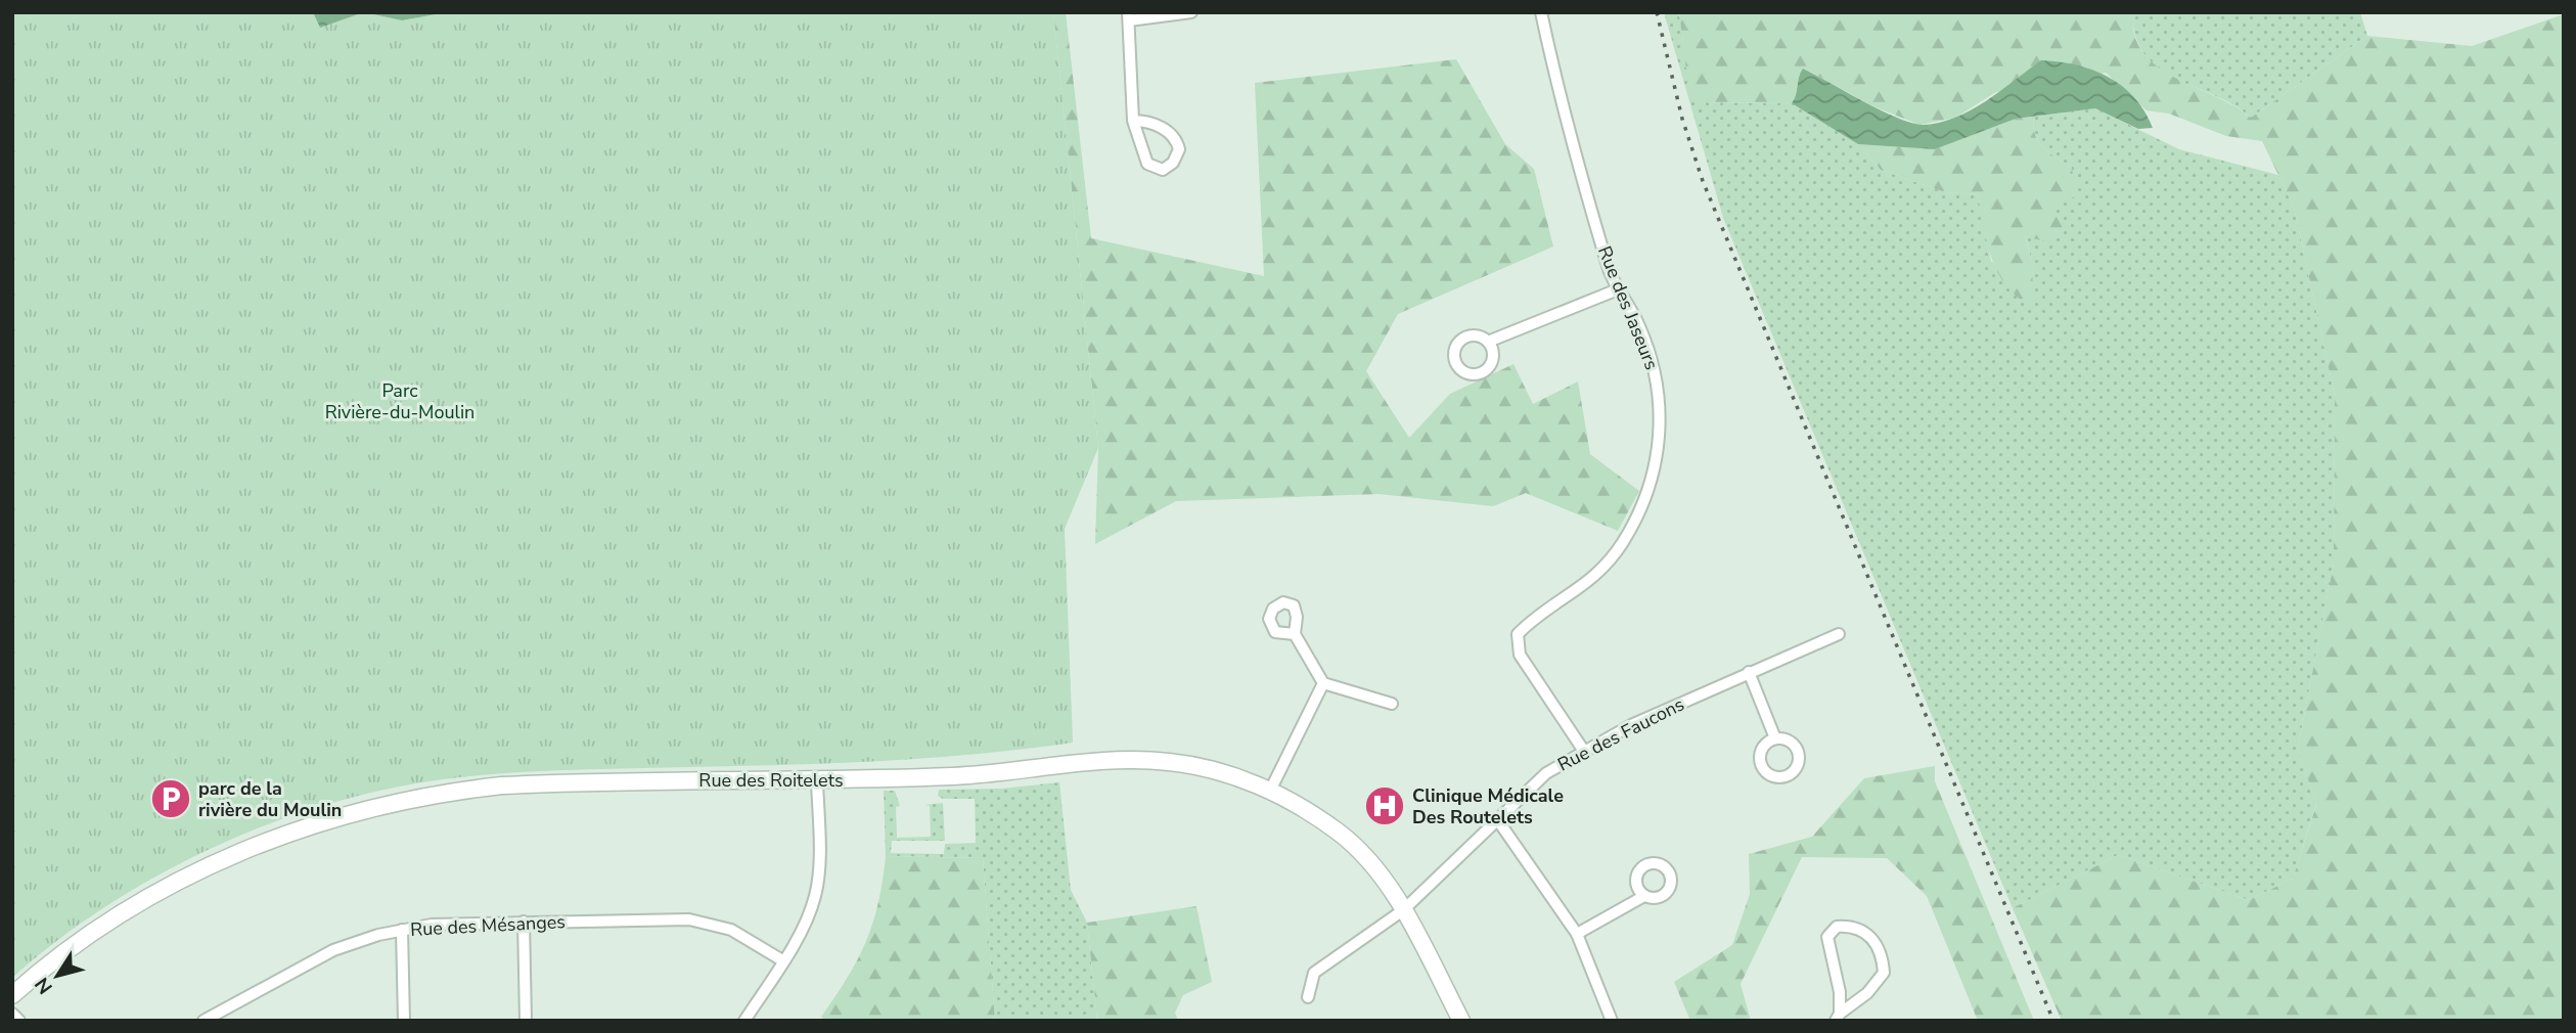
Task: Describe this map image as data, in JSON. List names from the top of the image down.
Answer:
{
  "streets": {
    "street": [
      "Rue des Jaseurs",
      "Rue des Faucons",
      "Rue des Roitelets",
      "Rue des Mésanges"
    ]
  },
  "crossings": [
    ["Rue des Jaseurs", "Rue des Faucons"],
    ["Rue des Faucons", "Rue des Roitelets"]
  ],
  "parks": ["Parc Rivière-du-Moulin"],
  "places": {
    "parking": ["parc de la rivière du Moulin"],
    "hospital": ["Clinique Médicale Des Routelets"]
  },
  "north": "bottom left"
}
